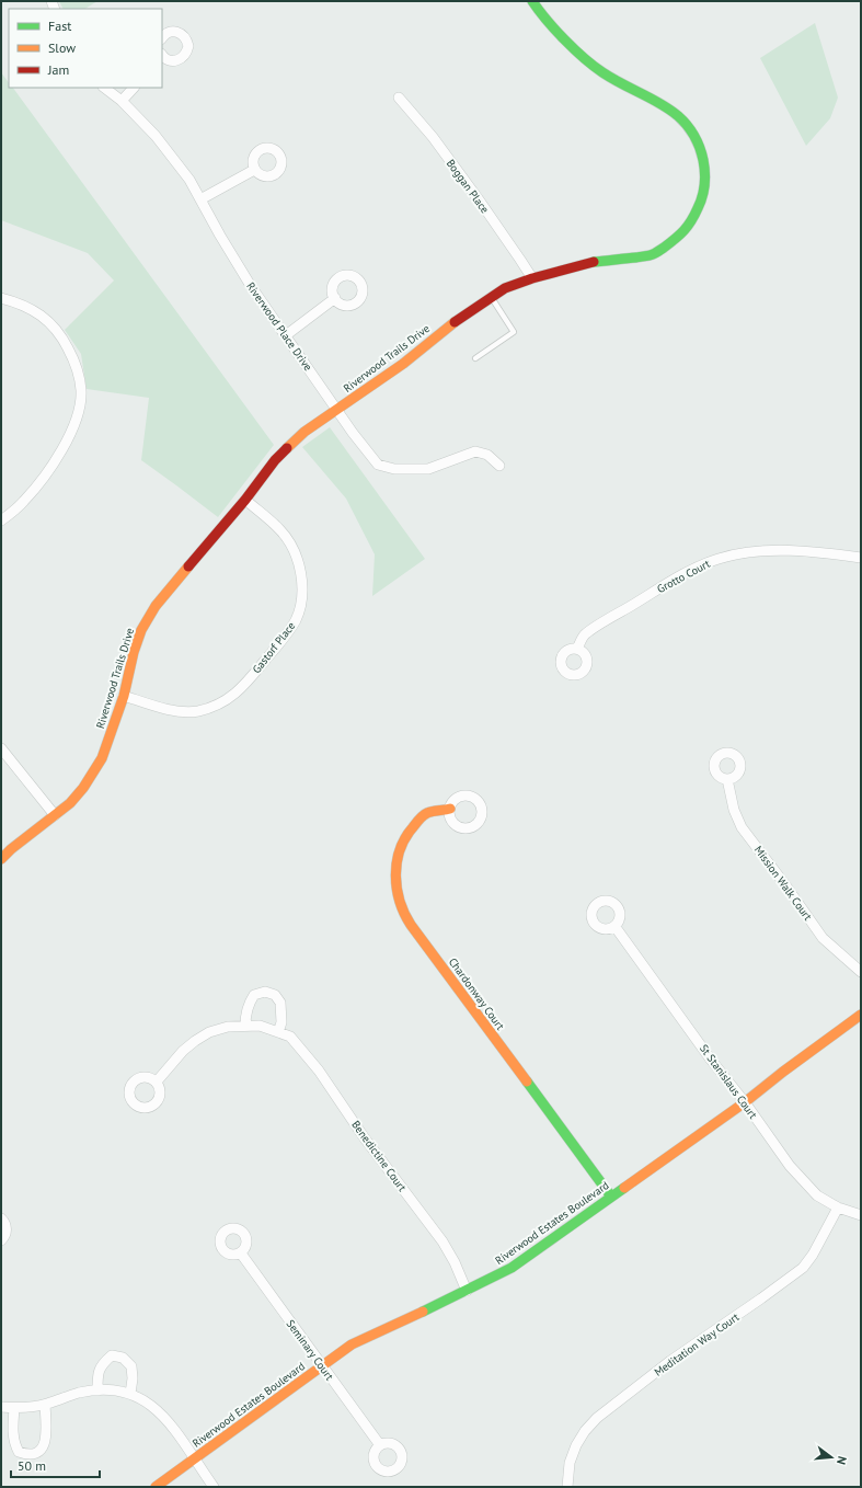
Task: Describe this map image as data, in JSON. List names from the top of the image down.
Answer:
{
  "streets": {
    "street": [
      "Boggan Place",
      "Riverwood Place Drive",
      "Riverwood Trails Drive",
      "Grotto Court",
      "Gastorf Place",
      "Mission Walk Court",
      "Chardonway Court",
      "St Stanislaus Court",
      "Benedictine Court",
      "Riverwood Estates Boulevard",
      "Meditation Way Court",
      "Seminary Court"
    ]
  },
  "crossings": [
    ["Boggan Place", "Riverwood Trails Drive"],
    ["Riverwood Place Drive", "Riverwood Trails Drive"],
    ["Riverwood Trails Drive", "Gastorf Place"],
    ["Chardonway Court", "Riverwood Estates Boulevard"],
    ["St Stanislaus Court", "Riverwood Estates Boulevard"],
    ["St Stanislaus Court", "Meditation Way Court"],
    ["Benedictine Court", "Riverwood Estates Boulevard"],
    ["Riverwood Estates Boulevard", "Seminary Court"]
  ],
  "legend": ["Fast", "Slow", "Jam"],
  "scale_bar": "50 m",
  "north": "right"
}
